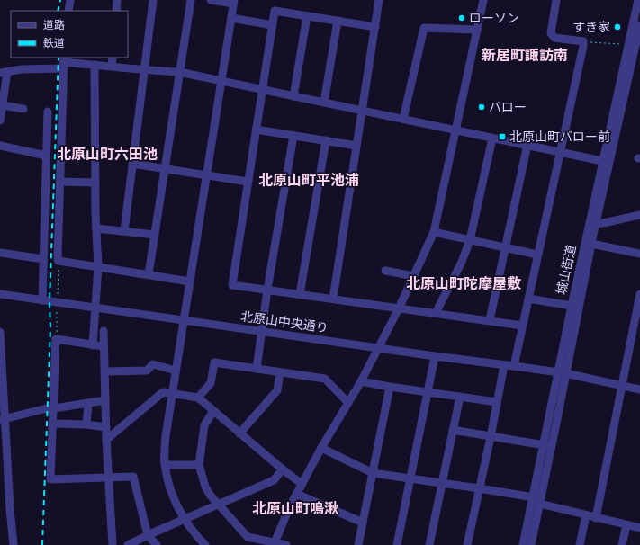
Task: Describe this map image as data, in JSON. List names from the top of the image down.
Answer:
{
  "streets": {
    "street": ["城山街道", "北原山中央通り"]
  },
  "crossings": [
    ["城山街道", "北原山中央通り"]
  ],
  "districts": [
    "新居町諏訪南",
    "北原山町六田池",
    "北原山町平池浦",
    "北原山町陀摩屋敷",
    "北原山町鳴湫"
  ],
  "places": {
    "other": ["ローソン", "すき家", "バロー"],
    "transit": ["北原山町バロー前"]
  },
  "legend": ["道路", "鉄道"]
}
